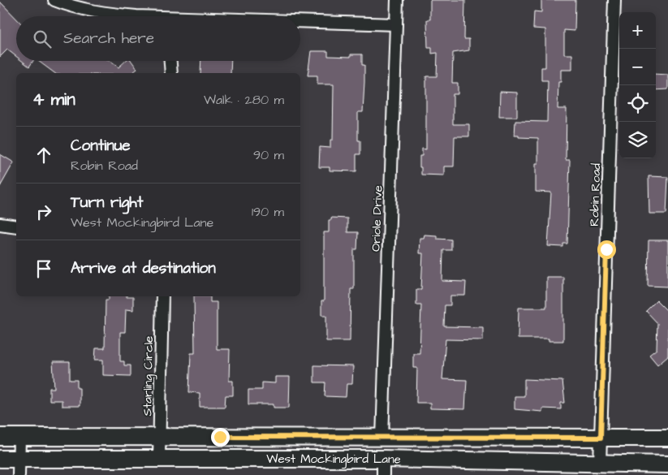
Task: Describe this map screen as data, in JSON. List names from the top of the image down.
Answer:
{
  "streets": {
    "main road": ["West Mockingbird Lane"],
    "street": ["Robin Road", "Oriole Drive", "Starling Circle"]
  },
  "crossings": [
    ["Robin Road", "West Mockingbird Lane"],
    ["Oriole Drive", "West Mockingbird Lane"],
    ["Starling Circle", "West Mockingbird Lane"]
  ],
  "page": {
    "map_buttons": ["+", "−"],
    "search": "Search here",
    "heading": ["4 min", "Walk · 280 m"],
    "list": [
      ["Continue", "Robin Road", "90 m"],
      ["Turn right", "West Mockingbird Lane", "190 m"],
      "Arrive at destination"
    ]
  }
}
